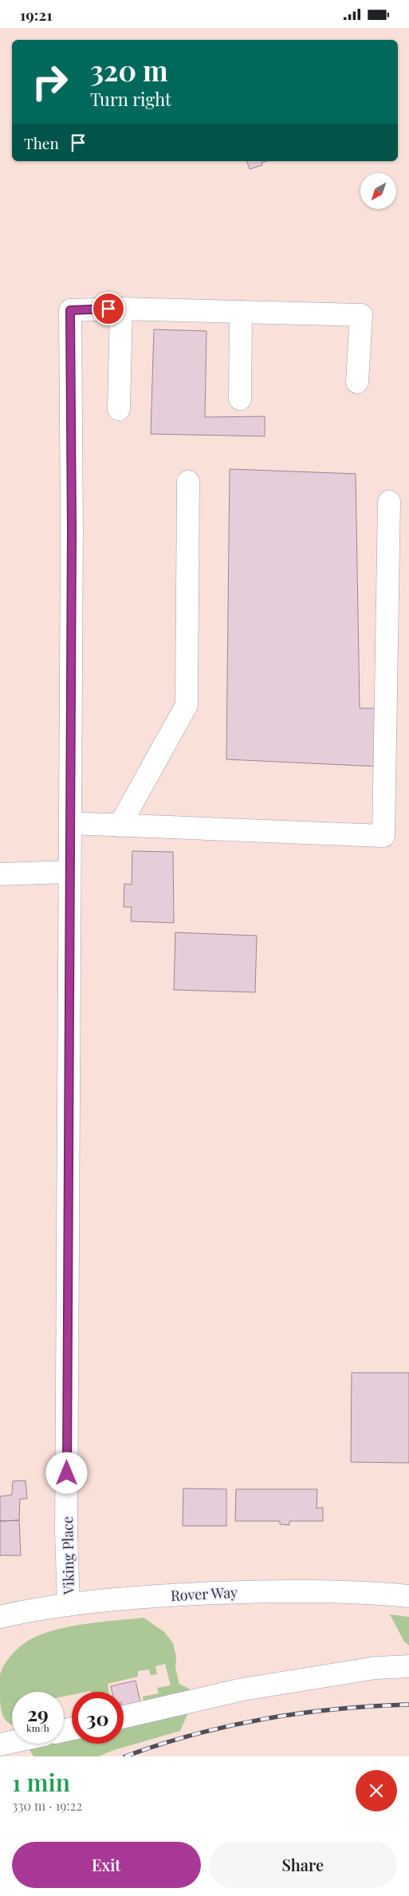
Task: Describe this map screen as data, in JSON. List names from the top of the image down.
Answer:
{
  "streets": {
    "street": ["Viking Place", "Rover Way"]
  },
  "crossings": [
    ["Viking Place", "Rover Way"]
  ],
  "north": "bottom left",
  "page": {
    "status": "19:21",
    "turn": ["320 m", "Turn right"],
    "then": "Then",
    "speed": "29 km/h",
    "limit": "30",
    "heading": ["1 min", "330 m · 19:22"],
    "buttons": ["Exit", "Share"]
  }
}
